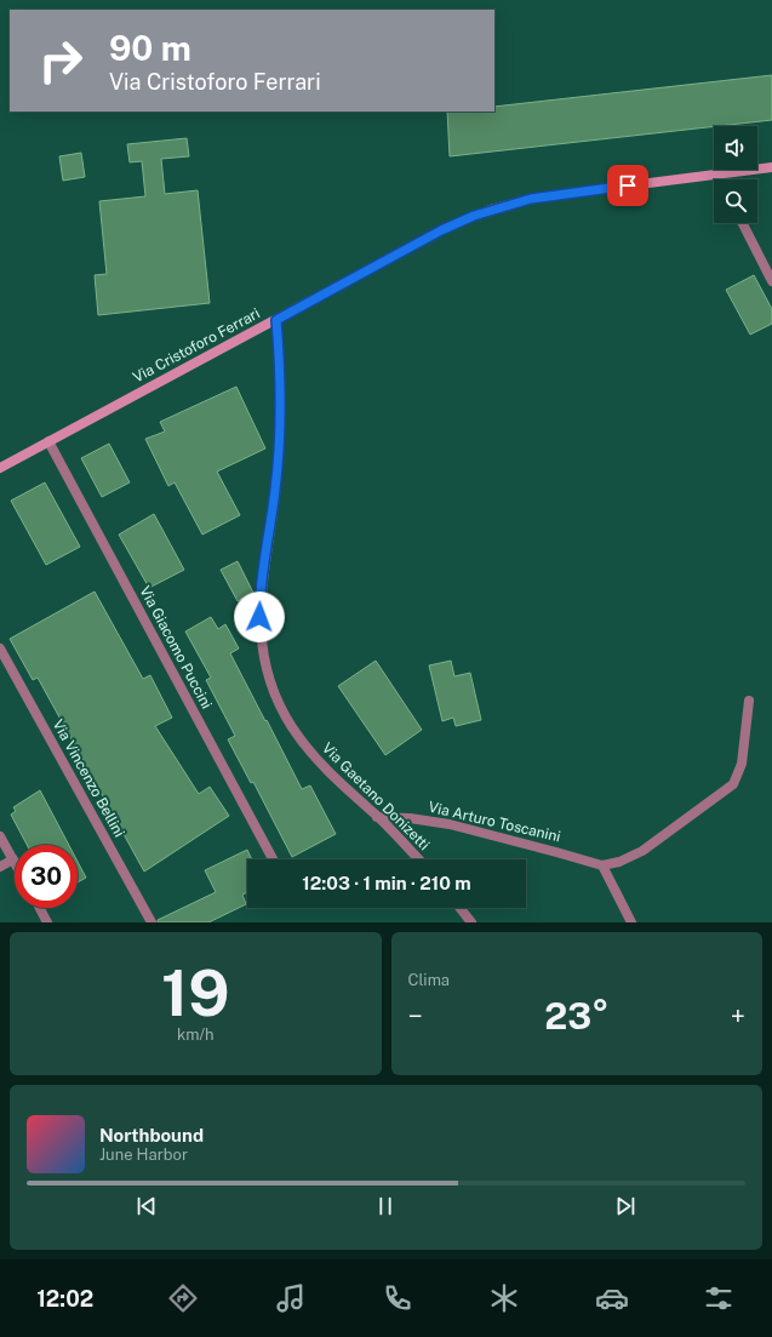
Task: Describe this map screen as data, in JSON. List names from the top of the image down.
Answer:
{
  "streets": {
    "main road": ["Via Cristoforo Ferrari"],
    "street": [
      "Via Giacomo Puccini",
      "Via Vincenzo Bellini",
      "Via Gaetano Donizetti",
      "Via Arturo Toscanini"
    ]
  },
  "crossings": [
    ["Via Cristoforo Ferrari", "Via Giacomo Puccini"],
    ["Via Cristoforo Ferrari", "Via Gaetano Donizetti"],
    ["Via Gaetano Donizetti", "Via Arturo Toscanini"]
  ],
  "page": {
    "turn": ["90 m", "Via Cristoforo Ferrari"],
    "limit": "30",
    "trip": "12:03 · 1 min · 210 m",
    "tile": [
      ["19", "km/h"],
      "Clima"
    ],
    "heat": ["−", "23°", "+"],
    "song": ["Northbound", "June Harbor"],
    "tabs": "12:02"
  }
}
